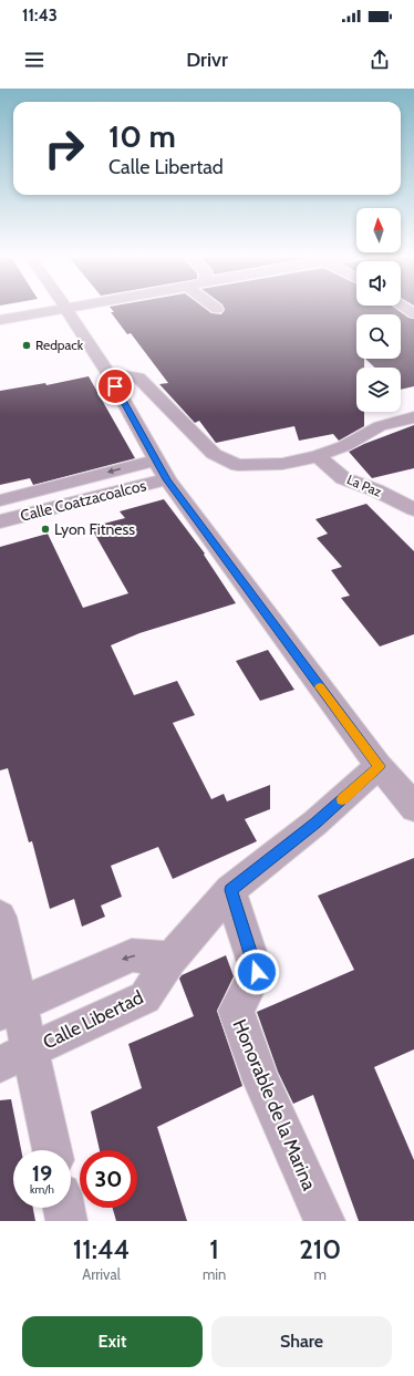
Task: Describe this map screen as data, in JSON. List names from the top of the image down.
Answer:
{
  "streets": {
    "street": [
      "La Paz",
      "Calle Coatzacoalcos",
      "Calle Libertad",
      "Honorable de la Marina"
    ]
  },
  "crossings": [
    ["Calle Libertad", "Honorable de la Marina"]
  ],
  "places": ["Redpack", "Lyon Fitness"],
  "north": "top",
  "page": {
    "status": "11:43",
    "header": "Drivr",
    "turn": ["10 m", "Calle Libertad"],
    "speed": "19 km/h",
    "limit": "30",
    "eta": [
      "11:44",
      "Arrival",
      "1",
      "min",
      "210",
      "m"
    ],
    "buttons": ["Exit", "Share"]
  }
}
